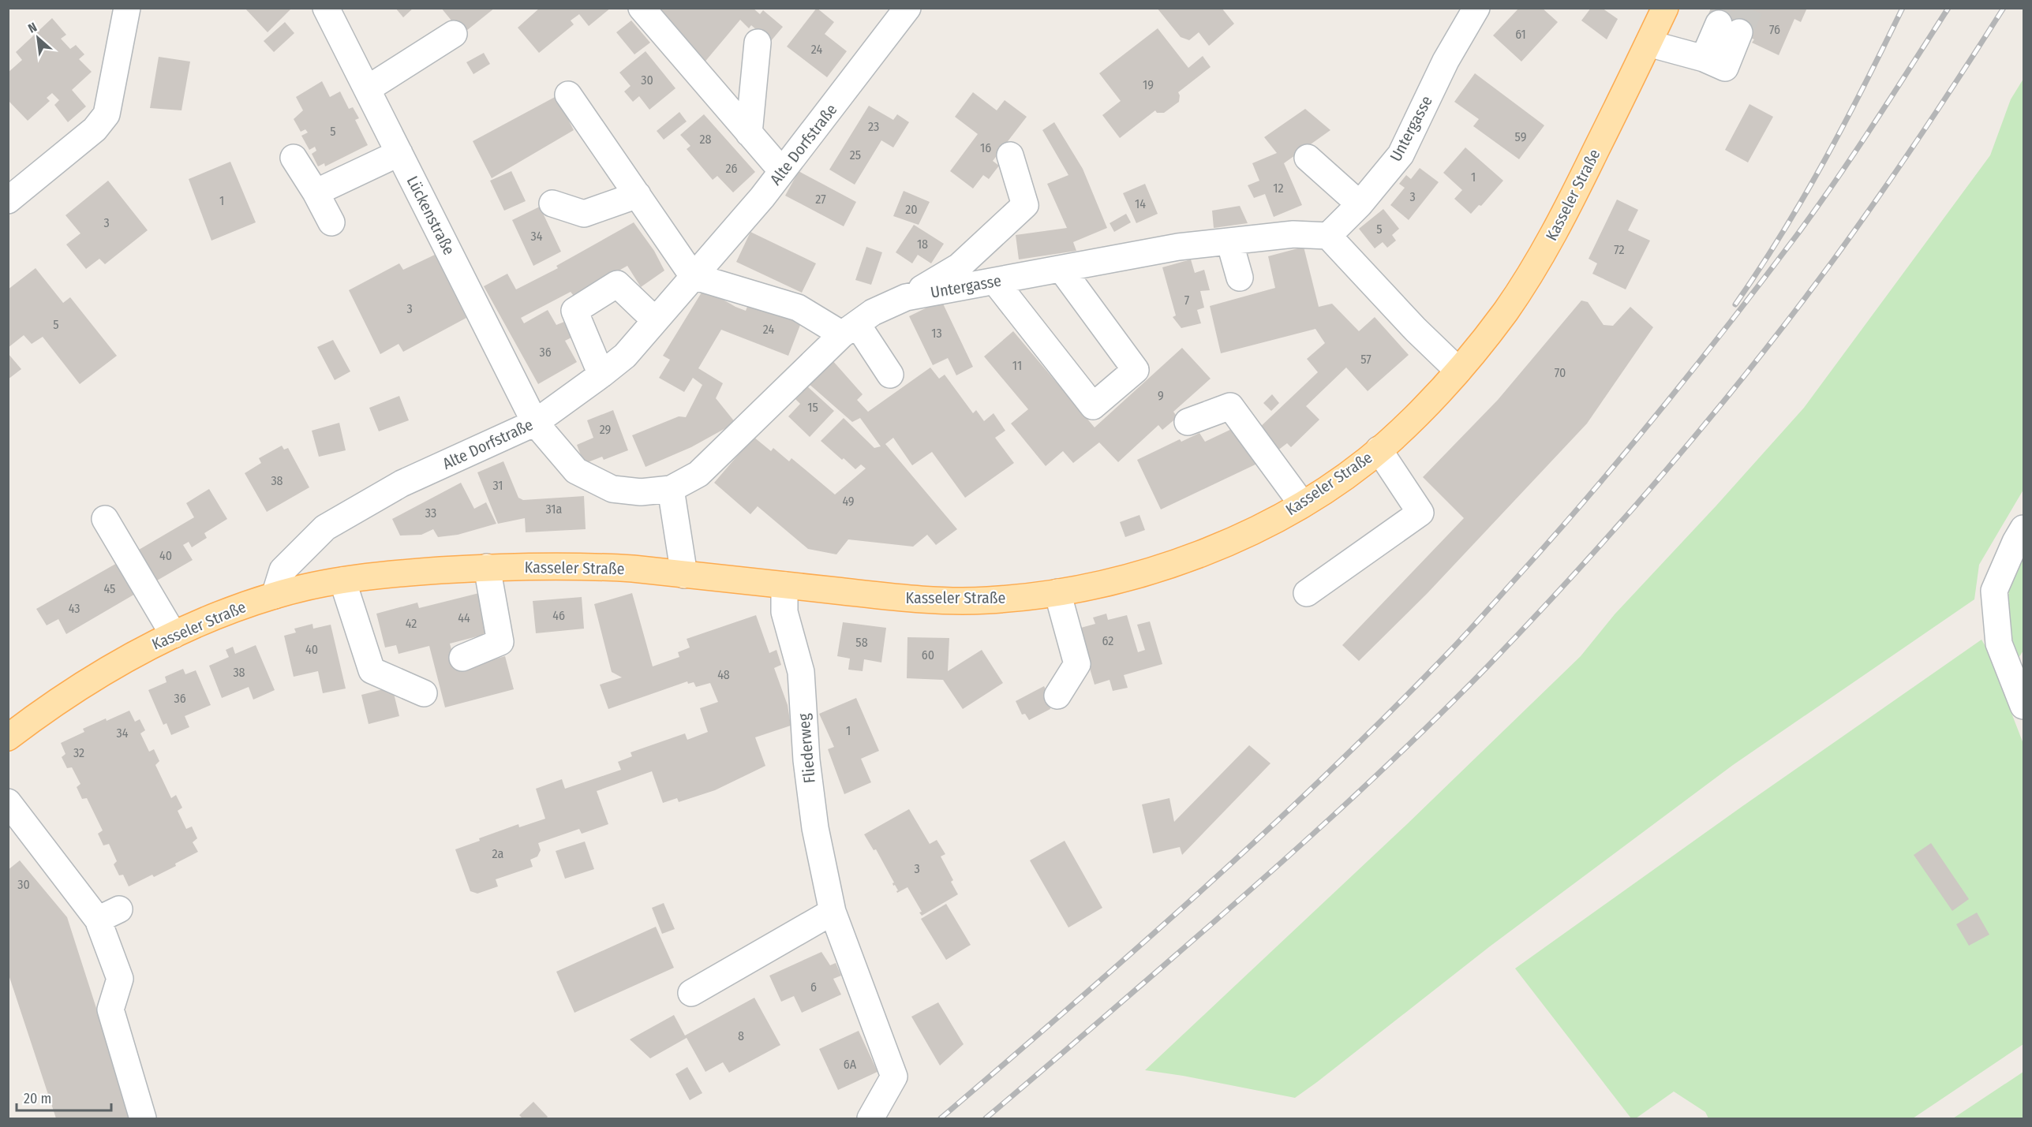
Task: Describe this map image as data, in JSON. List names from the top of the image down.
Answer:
{
  "streets": {
    "main road": ["Kasseler Straße"],
    "street": [
      "Untergasse",
      "Alte Dorfstraße",
      "Lückenstraße",
      "Fliederweg"
    ]
  },
  "crossings": [
    ["Untergasse", "Alte Dorfstraße"],
    ["Untergasse", "Lückenstraße"],
    ["Alte Dorfstraße", "Kasseler Straße"],
    ["Alte Dorfstraße", "Lückenstraße"],
    ["Kasseler Straße", "Fliederweg"]
  ],
  "house_numbers": [
    "76",
    "61",
    "24",
    "30",
    "19",
    "23",
    "5",
    "59",
    "28",
    "16",
    "25",
    "26",
    "1",
    "12",
    "3",
    "27",
    "1",
    "14",
    "20",
    "3",
    "5",
    "34",
    "18",
    "72",
    "7",
    "3",
    "5",
    "24",
    "13",
    "36",
    "57",
    "11",
    "70",
    "9",
    "15",
    "29",
    "38",
    "31",
    "49",
    "31a",
    "33",
    "40",
    "45",
    "43",
    "46",
    "44",
    "42",
    "62",
    "58",
    "40",
    "60",
    "38",
    "48",
    "36",
    "1",
    "34",
    "32",
    "2a",
    "3",
    "30",
    "6",
    "8",
    "6A"
  ],
  "scale_bar": "20 m",
  "north": "top left"
}
